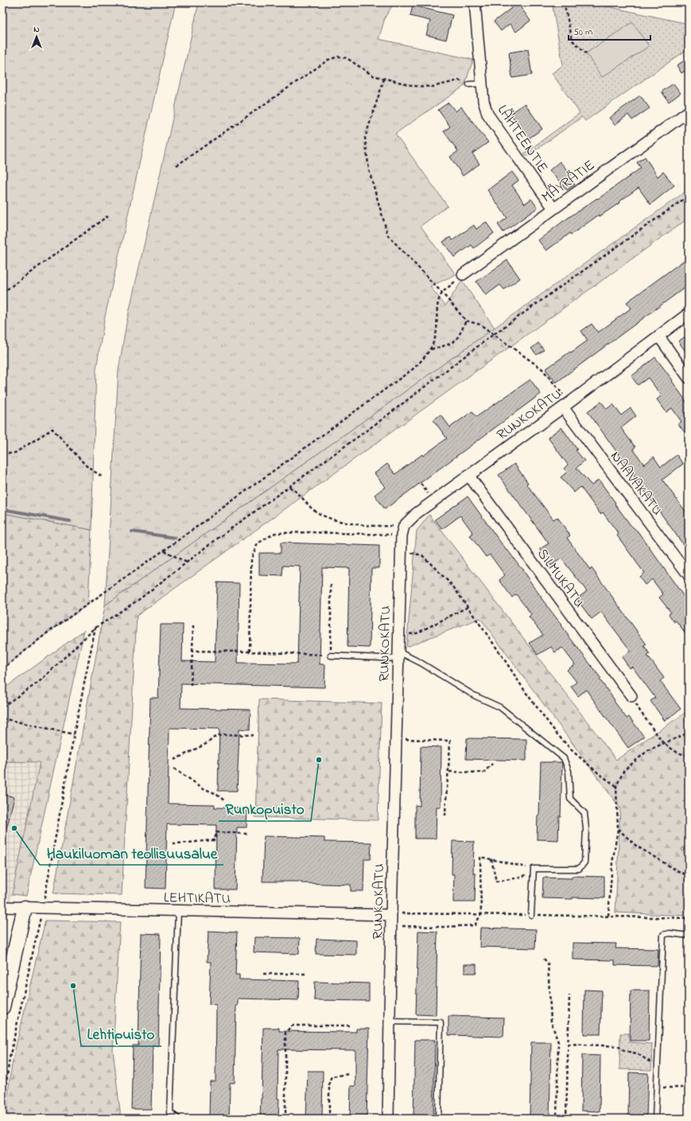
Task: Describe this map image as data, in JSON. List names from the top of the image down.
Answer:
{
  "streets": {
    "street": [
      "LÄHTEENTIE",
      "MÄYRÄTIE",
      "RUNKOKATU",
      "NAAVAKATU",
      "SILMUKATU",
      "LEHTIKATU"
    ]
  },
  "crossings": [
    ["LÄHTEENTIE", "MÄYRÄTIE"],
    ["RUNKOKATU", "NAAVAKATU"],
    ["RUNKOKATU", "SILMUKATU"],
    ["RUNKOKATU", "LEHTIKATU"]
  ],
  "places": ["Runkopuisto", "Haukiluoman teollisuusalue", "Lehtipuisto"],
  "scale_bar": "50 m",
  "north": "top"
}
